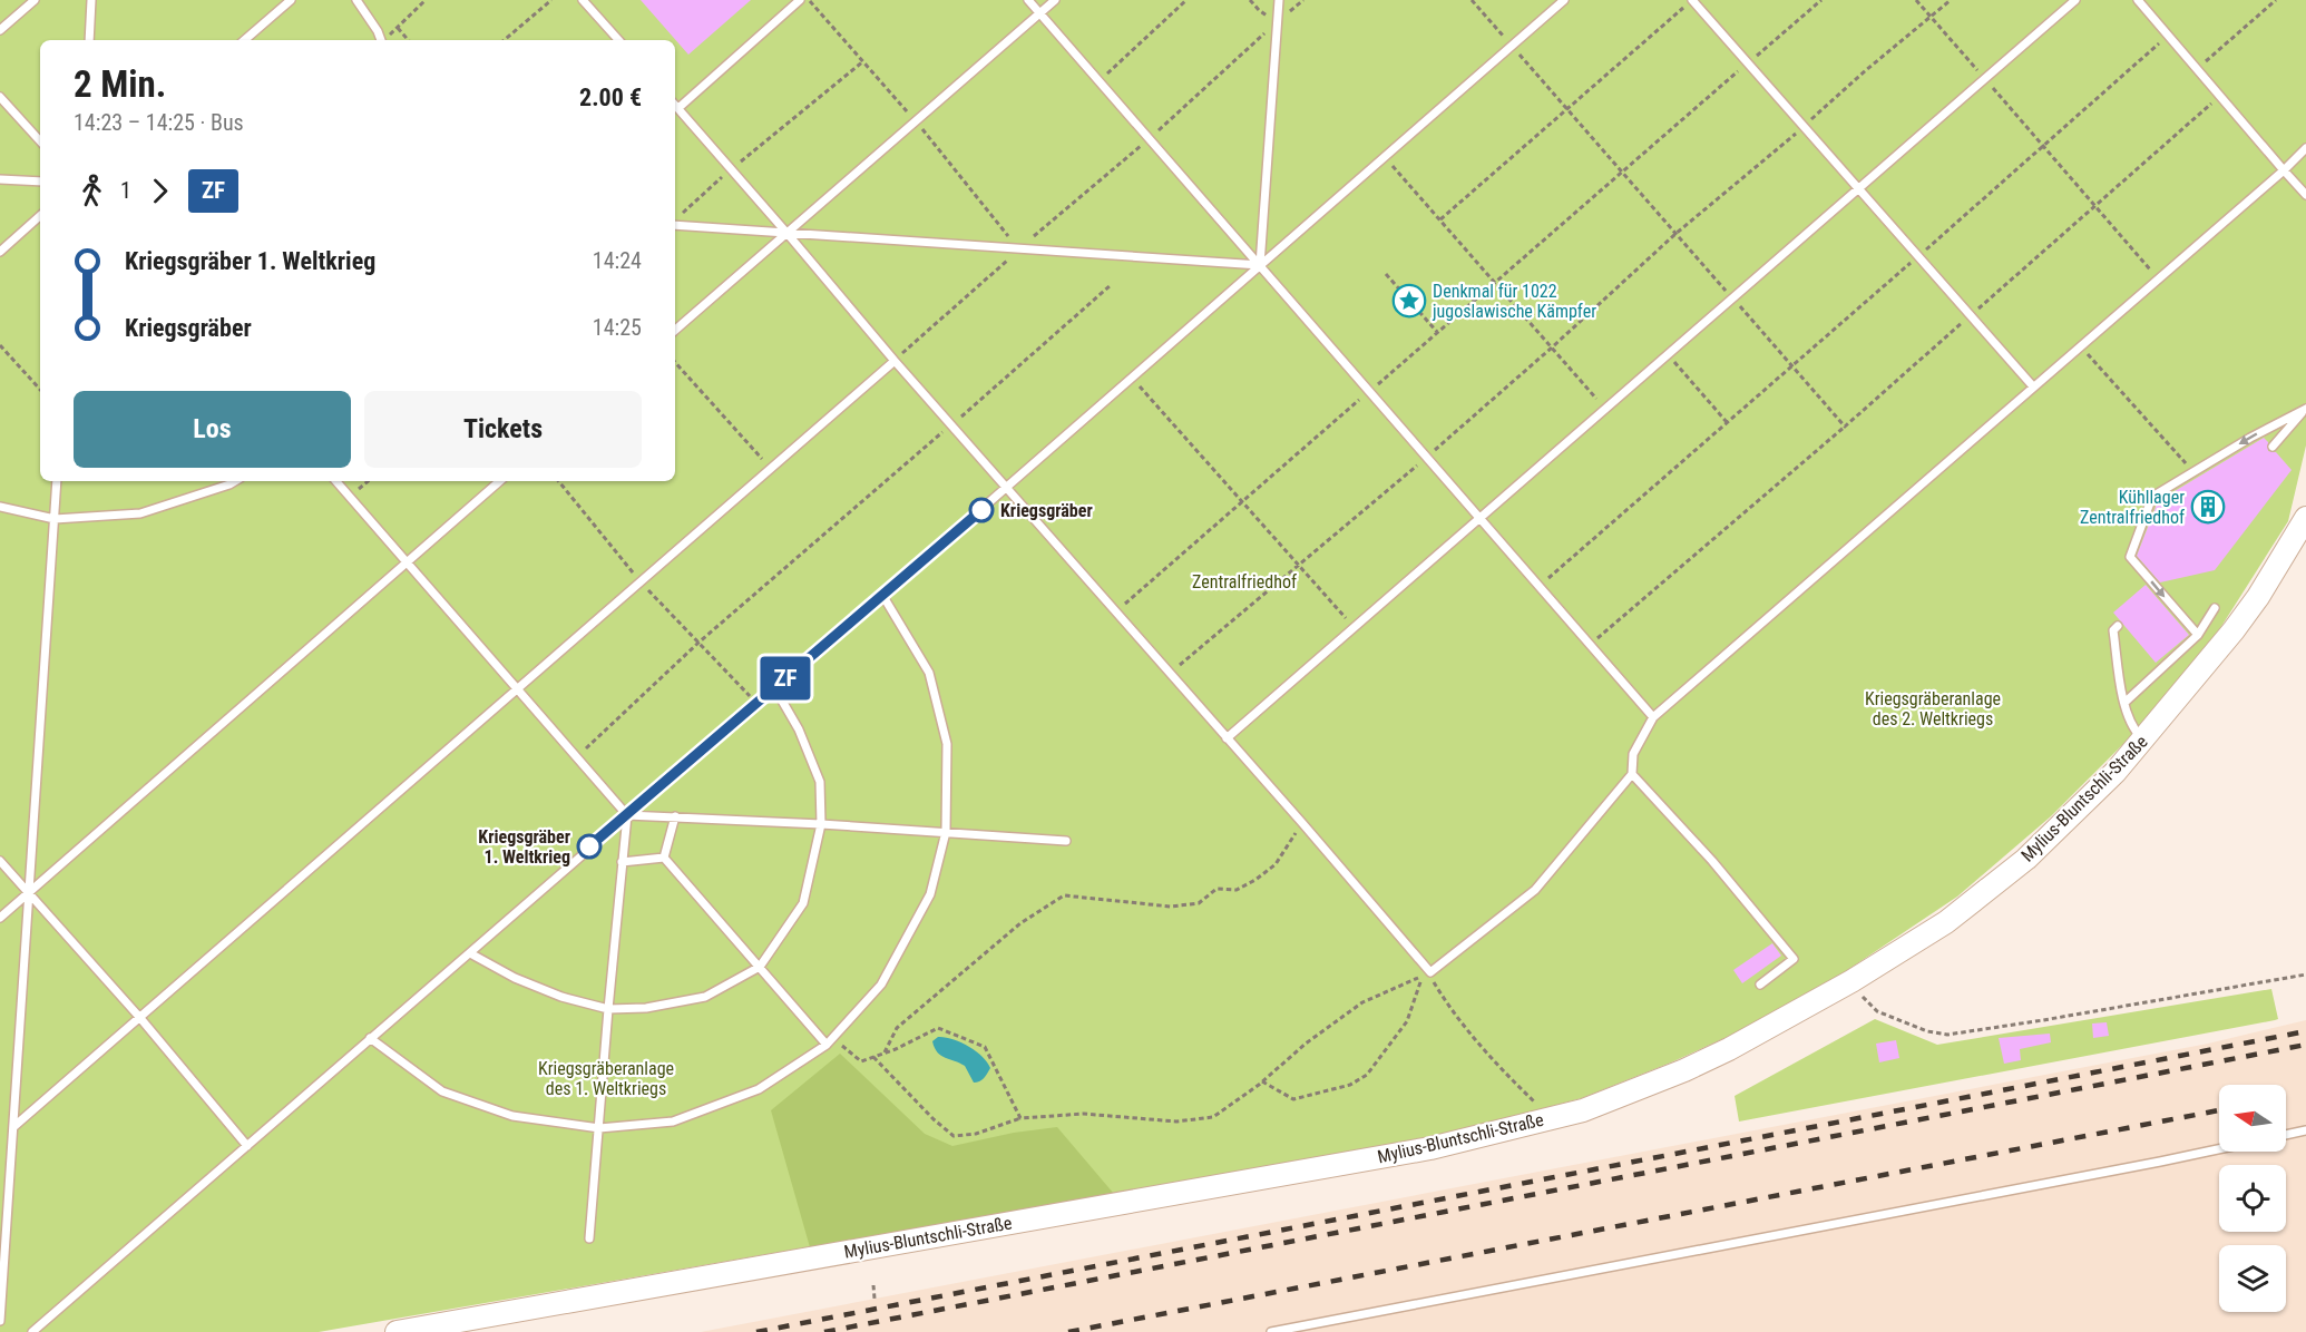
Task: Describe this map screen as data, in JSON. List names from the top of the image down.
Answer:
{
  "streets": {
    "street": ["Mylius-Bluntschli-Straße"]
  },
  "parks": ["Zentralfriedhof", "Kriegsgräberanlage des 2. Weltkriegs", "Kriegsgräberanlage des 1. Weltkriegs"],
  "places": {
    "place": ["Denkmal für 1022 jugoslawische Kämpfer"],
    "building": ["Kühllager Zentralfriedhof"],
    "other": ["Kriegsgräber", "Kriegsgräber 1. Weltkrieg"]
  },
  "lines": ["bus line ZF"],
  "north": "left",
  "page": {
    "on_map": "ZF",
    "heading": ["2 Min.", "14:23 – 14:25 · Bus", "2.00 €"],
    "legs": ["1", "ZF"],
    "list": [
      {
        "name": "Kriegsgräber 1. Weltkrieg",
        "value": "14:24"
      },
      {
        "name": "Kriegsgräber",
        "value": "14:25"
      }
    ],
    "buttons": ["Los", "Tickets"]
  }
}
